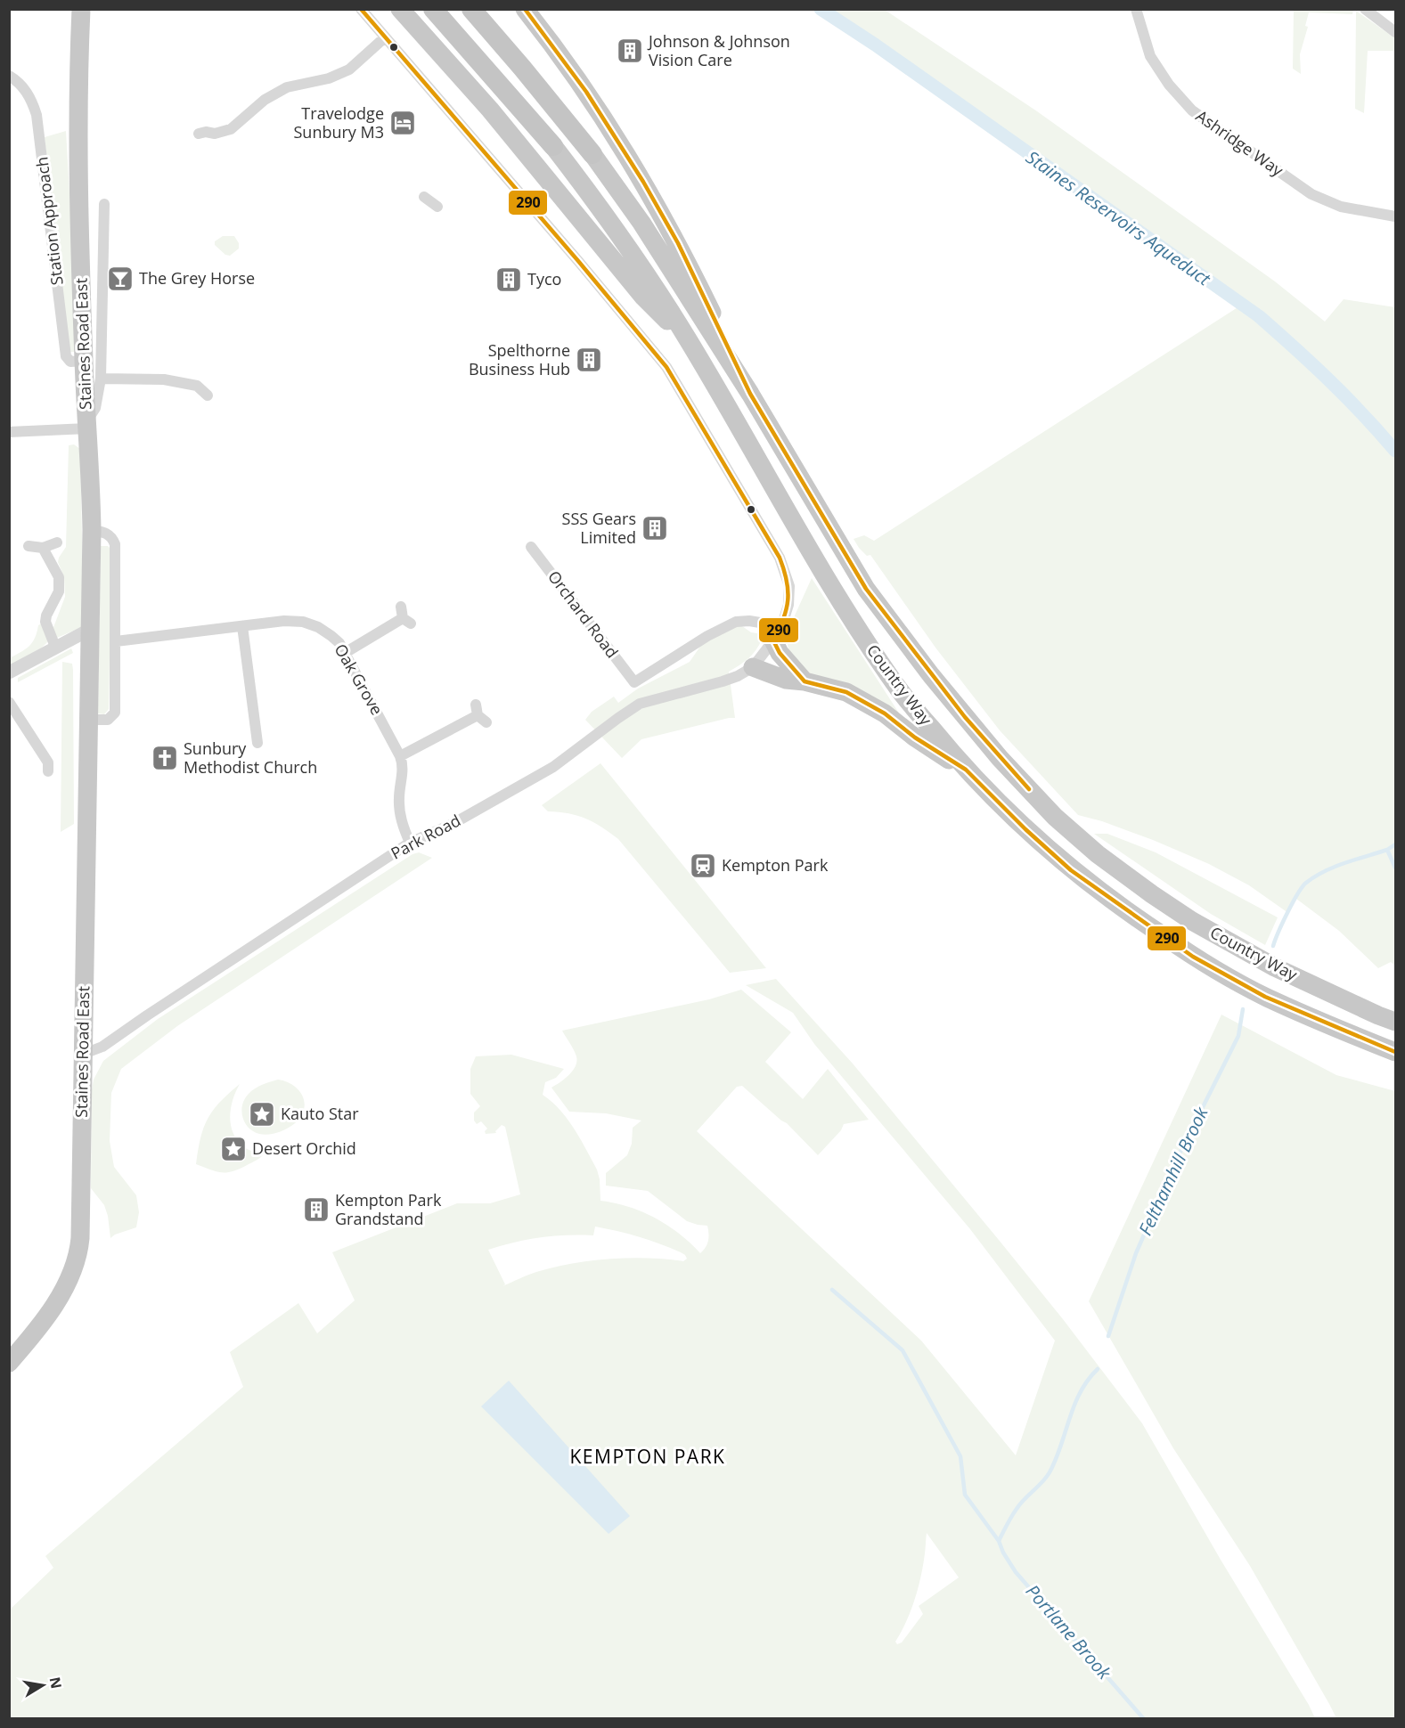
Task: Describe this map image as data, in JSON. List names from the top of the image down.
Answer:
{
  "streets": {
    "highway": ["Staines Road East", "Country Way"],
    "street": [
      "Ashridge Way",
      "Station Approach",
      "Orchard Road",
      "Oak Grove",
      "Park Road"
    ]
  },
  "crossings": [
    ["Station Approach", "Staines Road East"],
    ["Staines Road East", "Park Road"],
    ["Orchard Road", "Park Road"],
    ["Oak Grove", "Park Road"]
  ],
  "districts": ["KEMPTON PARK"],
  "water": ["Staines Reservoirs Aqueduct", "Felthamhill Brook", "Portlane Brook"],
  "places": {
    "building": [
      "Johnson & Johnson Vision Care",
      "Tyco",
      "Spelthorne Business Hub",
      "SSS Gears Limited",
      "Kempton Park Grandstand"
    ],
    "hotel": ["Travelodge Sunbury M3"],
    "bar": ["The Grey Horse"],
    "church": ["Sunbury Methodist Church"],
    "station": ["Kempton Park"],
    "place": ["Kauto Star", "Desert Orchid"]
  },
  "lines": ["transit line 290"],
  "north": "right"
}
